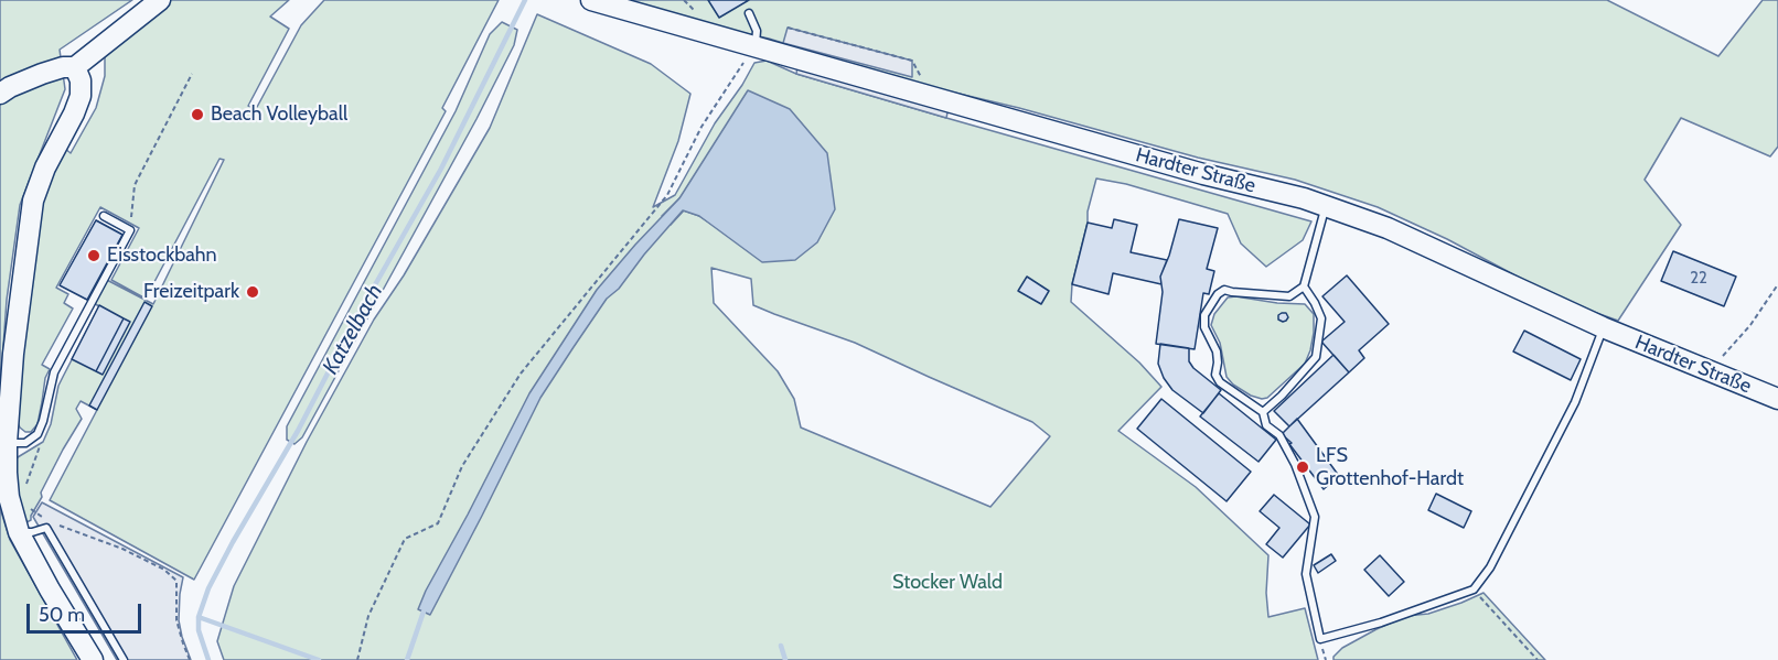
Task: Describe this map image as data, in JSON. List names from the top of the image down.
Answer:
{
  "streets": {
    "street": ["Hardter Straße"]
  },
  "water": ["Katzelbach"],
  "parks": ["Stocker Wald"],
  "places": [
    "Beach Volleyball",
    "Eisstockbahn",
    "Freizeitpark",
    "LFS Grottenhof-Hardt"
  ],
  "house_numbers": ["22"],
  "scale_bar": "50 m"
}
